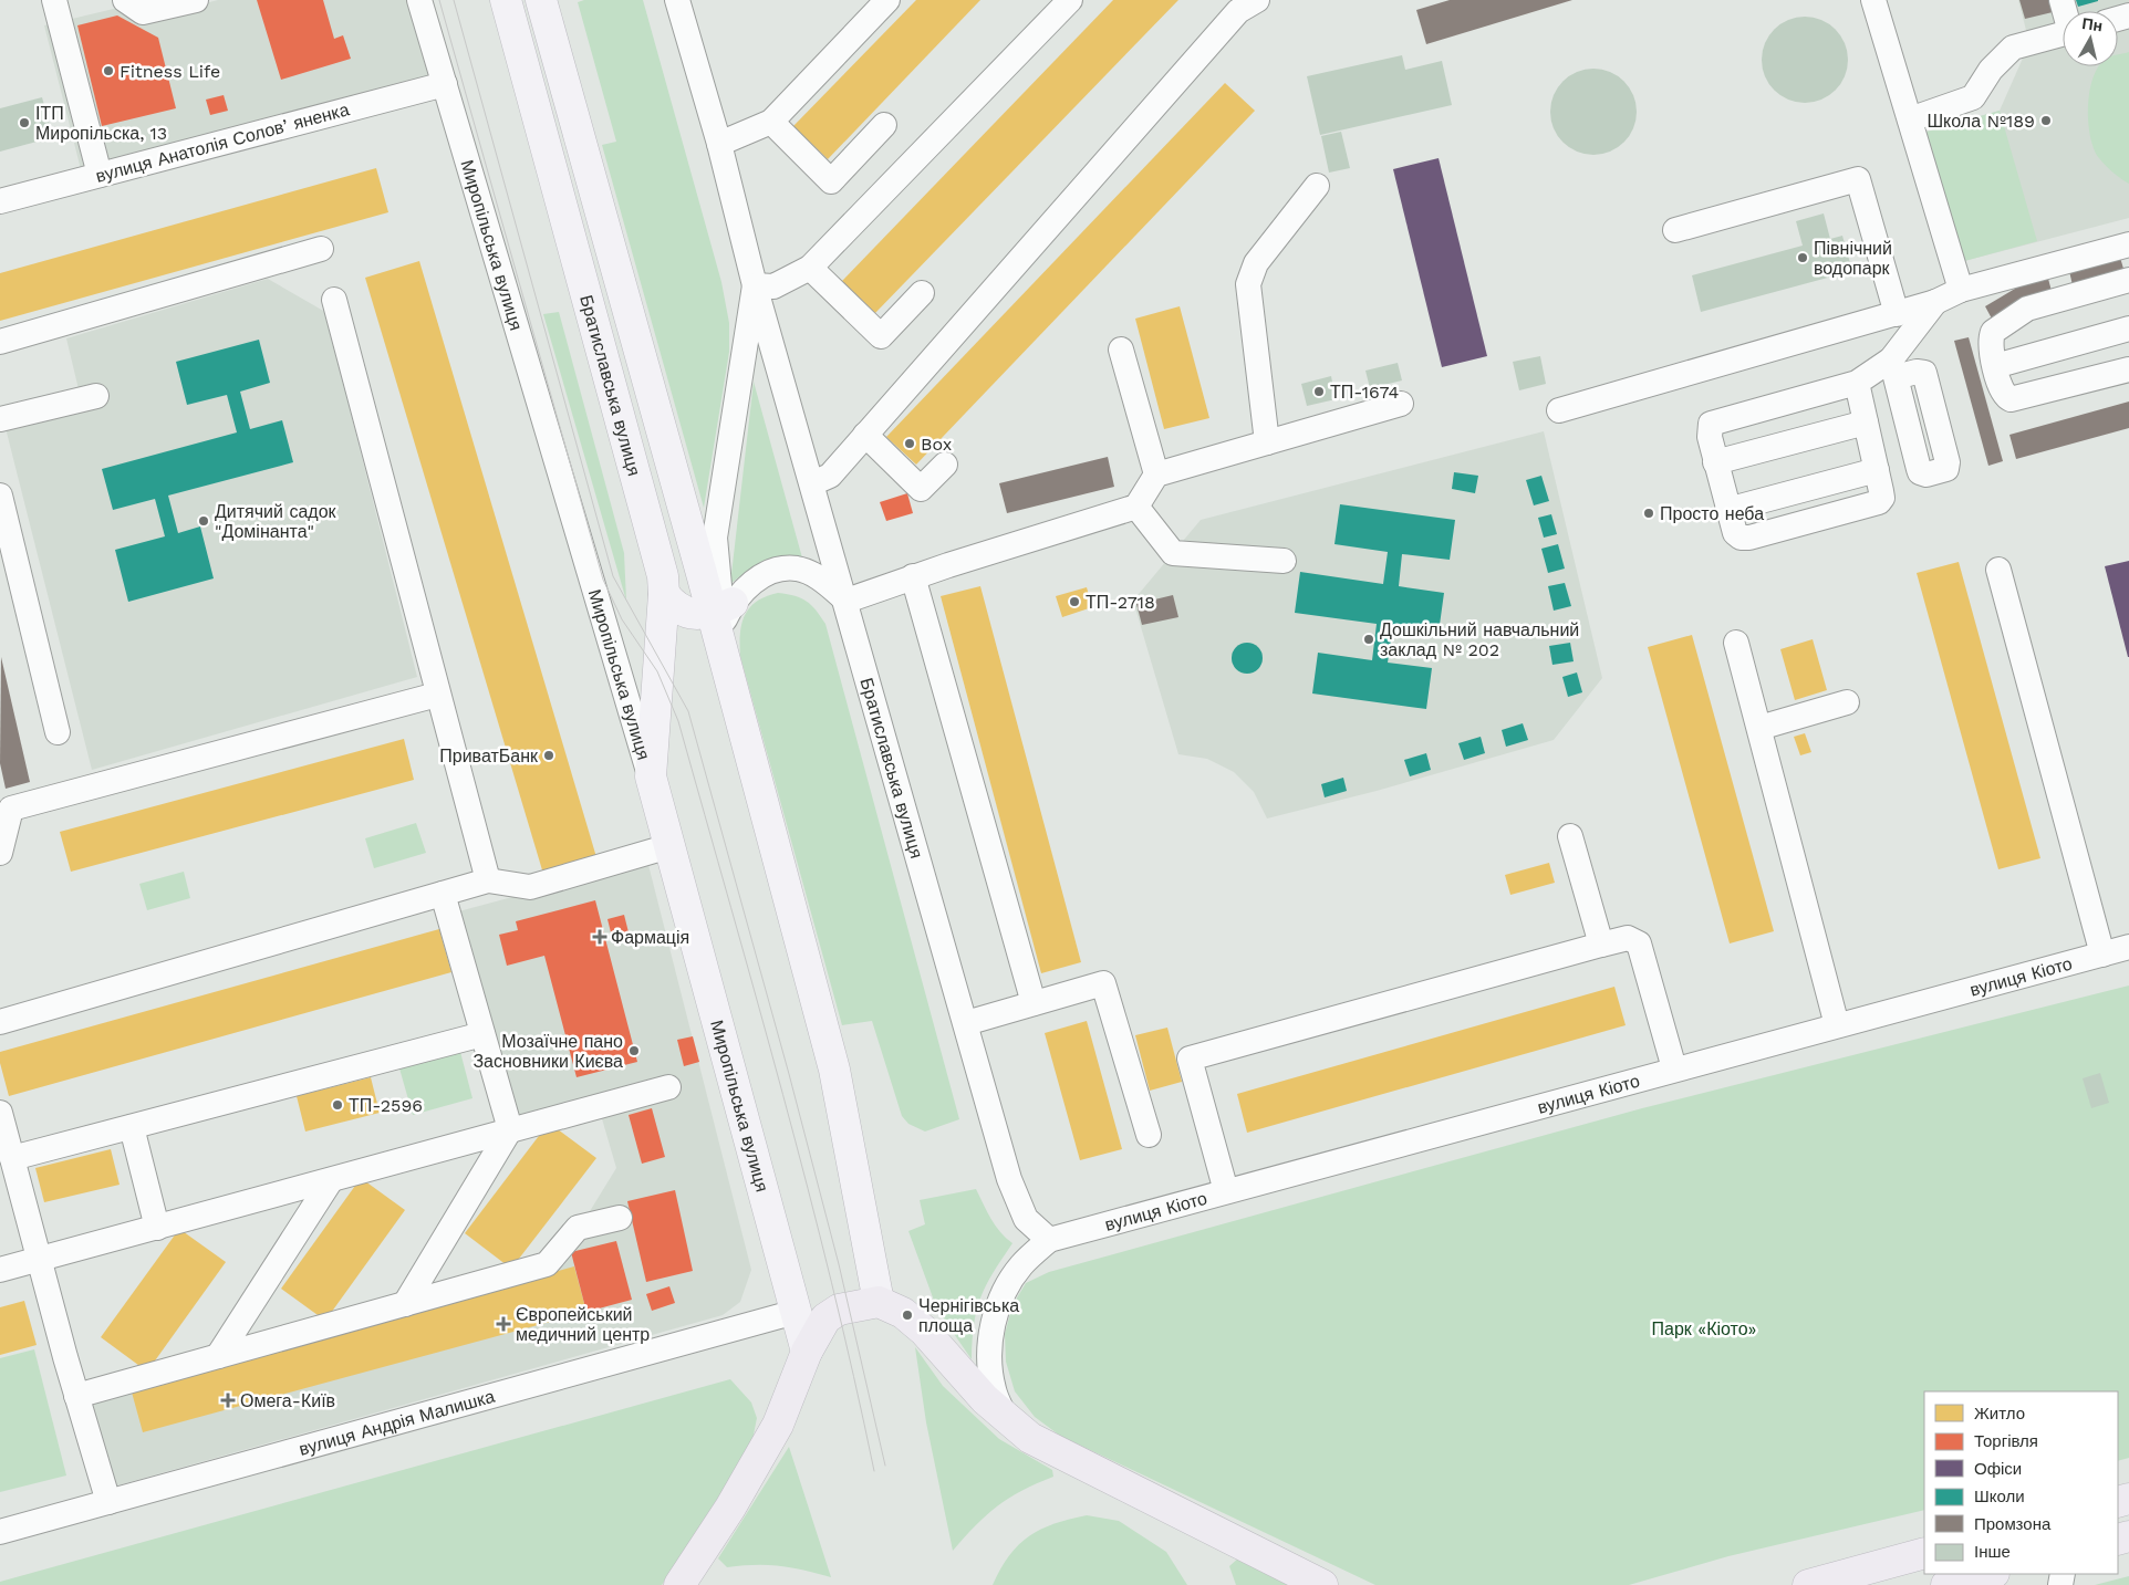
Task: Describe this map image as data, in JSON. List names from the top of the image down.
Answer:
{
  "streets": {
    "main road": ["Миропільська вулиця", "Братиславська вулиця"],
    "street": ["вулиця Анатолія Соловʼяненка", "вулиця Кіото", "вулиця Андрія Малишка"]
  },
  "crossings": [
    ["вулиця Анатолія Соловʼяненка", "Миропільська вулиця"],
    ["Миропільська вулиця", "Братиславська вулиця"],
    ["Миропільська вулиця", "вулиця Андрія Малишка"],
    ["Братиславська вулиця", "вулиця Кіото"]
  ],
  "parks": ["Парк «Кіото»"],
  "places": {
    "other": [
      "Fitness Life",
      "Школа №189",
      "ІТП Миропільска, 13",
      "Північний водопарк",
      "ТП-1674",
      "Box",
      "Просто неба",
      "Дитячий садок \"Домінанта\"",
      "ТП-2718",
      "Дошкільний навчальний заклад № 202",
      "ПриватБанк",
      "Мозаїчне пано Засновники Києва",
      "ТП-2596",
      "Чернігівська площа"
    ],
    "health": ["Фармація", "Європейський медичний центр", "Омега-Київ"]
  },
  "legend": [
    "Житло",
    "Торгівля",
    "Офіси",
    "Школи",
    "Промзона",
    "Інше"
  ],
  "north": "top"
}
